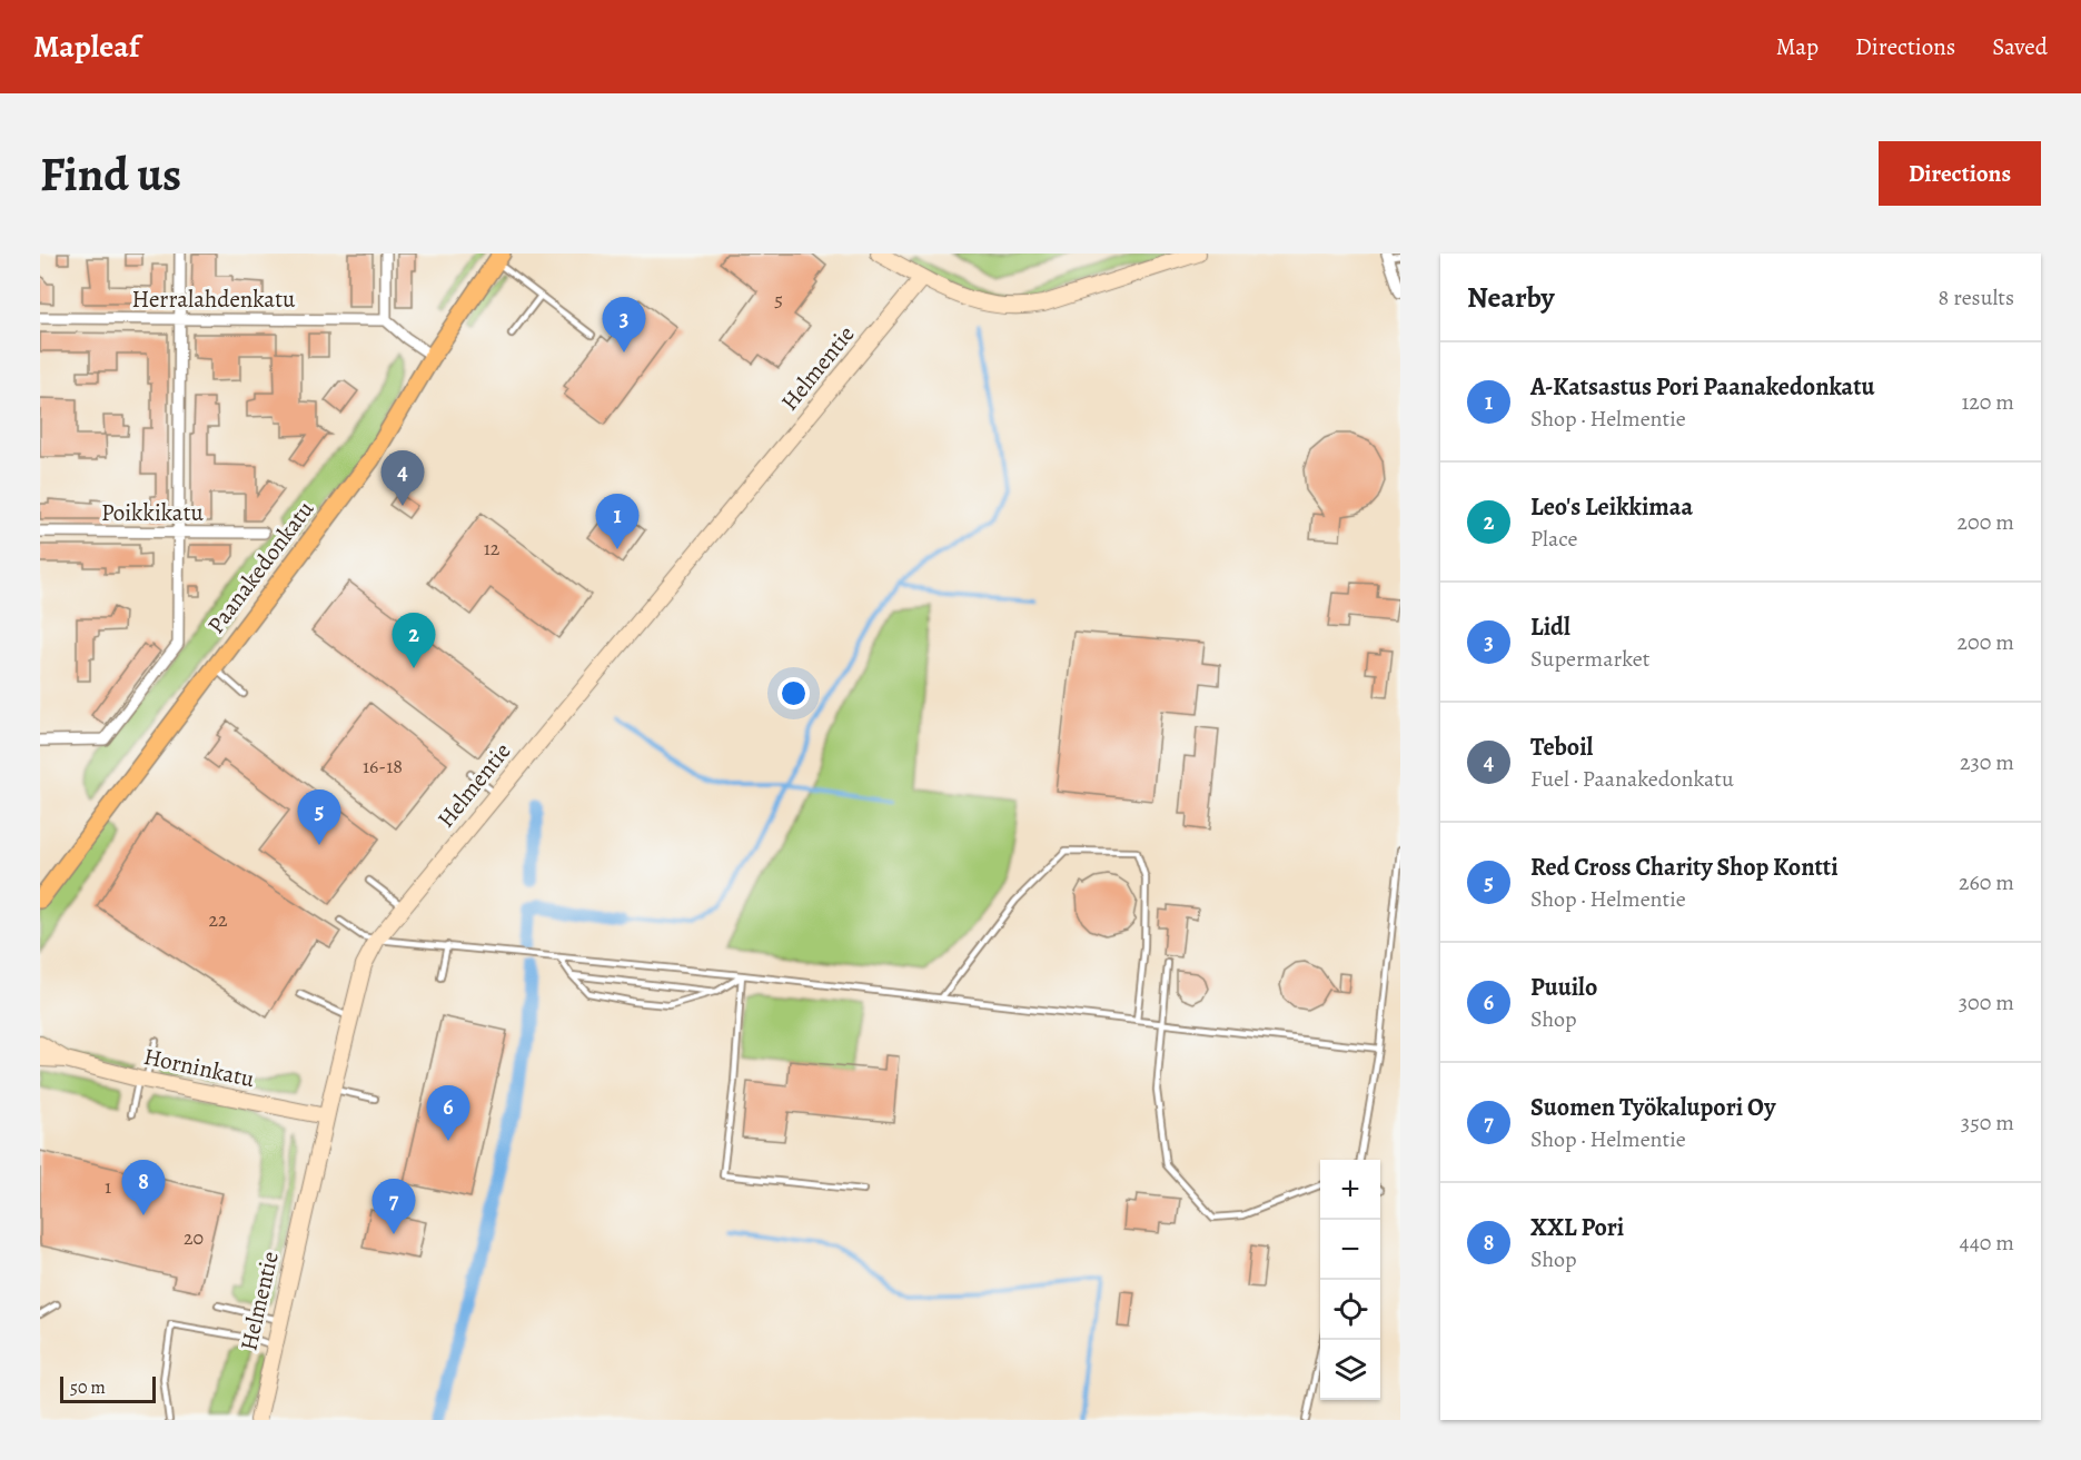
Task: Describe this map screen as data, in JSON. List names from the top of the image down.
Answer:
{
  "streets": {
    "main road": ["Paanakedonkatu"],
    "street": [
      "Herralahdenkatu",
      "Helmentie",
      "Poikkikatu",
      "Horninkatu"
    ]
  },
  "crossings": [
    ["Herralahdenkatu", "Paanakedonkatu"],
    ["Helmentie", "Horninkatu"],
    ["Poikkikatu", "Paanakedonkatu"]
  ],
  "house_numbers": [
    "5",
    "12",
    "16-18",
    "22",
    "1",
    "20"
  ],
  "scale_bar": "50 m",
  "page": {
    "header": "Mapleaf",
    "nav": ["Map", "Directions", "Saved"],
    "buttons": "Directions",
    "title": "Find us",
    "heading": ["Nearby", "8 results"],
    "pins": [
      "3",
      "4",
      "1",
      "2",
      "5",
      "6",
      "8",
      "7"
    ],
    "list": [
      {
        "mark": "1",
        "name": "A-Katsastus Pori Paanakedonkatu",
        "note": "Shop · Helmentie",
        "value": "120 m"
      },
      {
        "mark": "2",
        "name": "Leo's Leikkimaa",
        "note": "Place",
        "value": "200 m"
      },
      {
        "mark": "3",
        "name": "Lidl",
        "note": "Supermarket",
        "value": "200 m"
      },
      {
        "mark": "4",
        "name": "Teboil",
        "note": "Fuel · Paanakedonkatu",
        "value": "230 m"
      },
      {
        "mark": "5",
        "name": "Red Cross Charity Shop Kontti",
        "note": "Shop · Helmentie",
        "value": "260 m"
      },
      {
        "mark": "6",
        "name": "Puuilo",
        "note": "Shop",
        "value": "300 m"
      },
      {
        "mark": "7",
        "name": "Suomen Työkalupori Oy",
        "note": "Shop · Helmentie",
        "value": "350 m"
      },
      {
        "mark": "8",
        "name": "XXL Pori",
        "note": "Shop",
        "value": "440 m"
      }
    ],
    "map_buttons": ["+", "−"],
    "scale": "50 m"
  }
}
